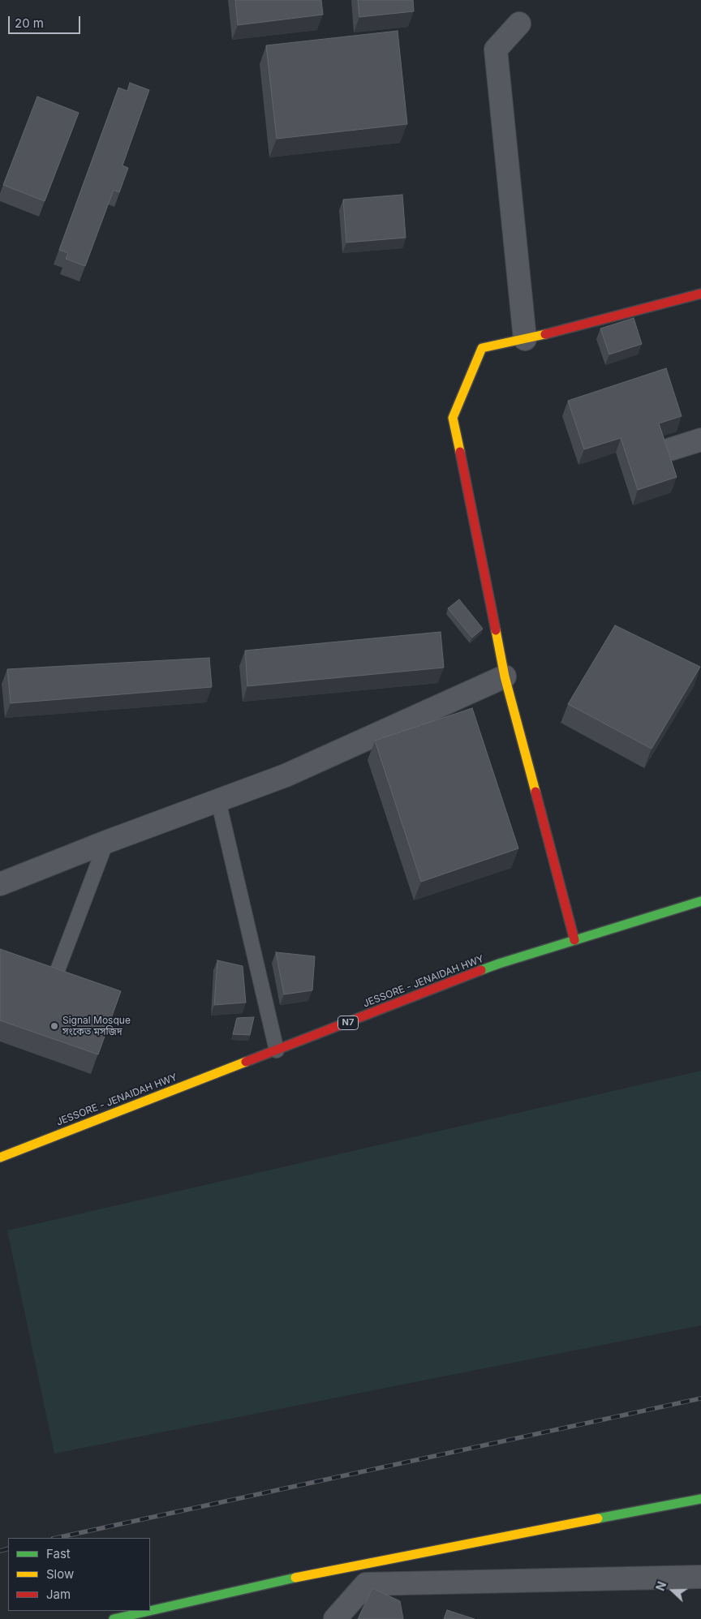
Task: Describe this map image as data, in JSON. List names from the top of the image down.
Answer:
{
  "streets": {
    "main road": ["JESSORE - JENAIDAH HWY", "N7"]
  },
  "places": ["Signal Mosque সংকেত মসজিদ"],
  "legend": ["Fast", "Slow", "Jam"],
  "scale_bar": "20 m",
  "north": "left"
}
